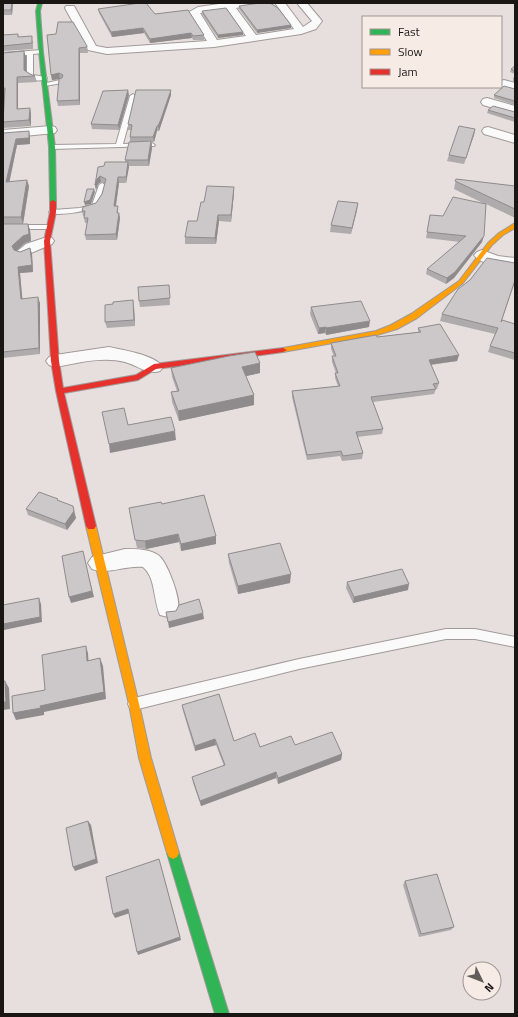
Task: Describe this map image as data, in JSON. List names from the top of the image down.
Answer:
{
  "legend": ["Fast", "Slow", "Jam"],
  "north": "bottom right"
}
